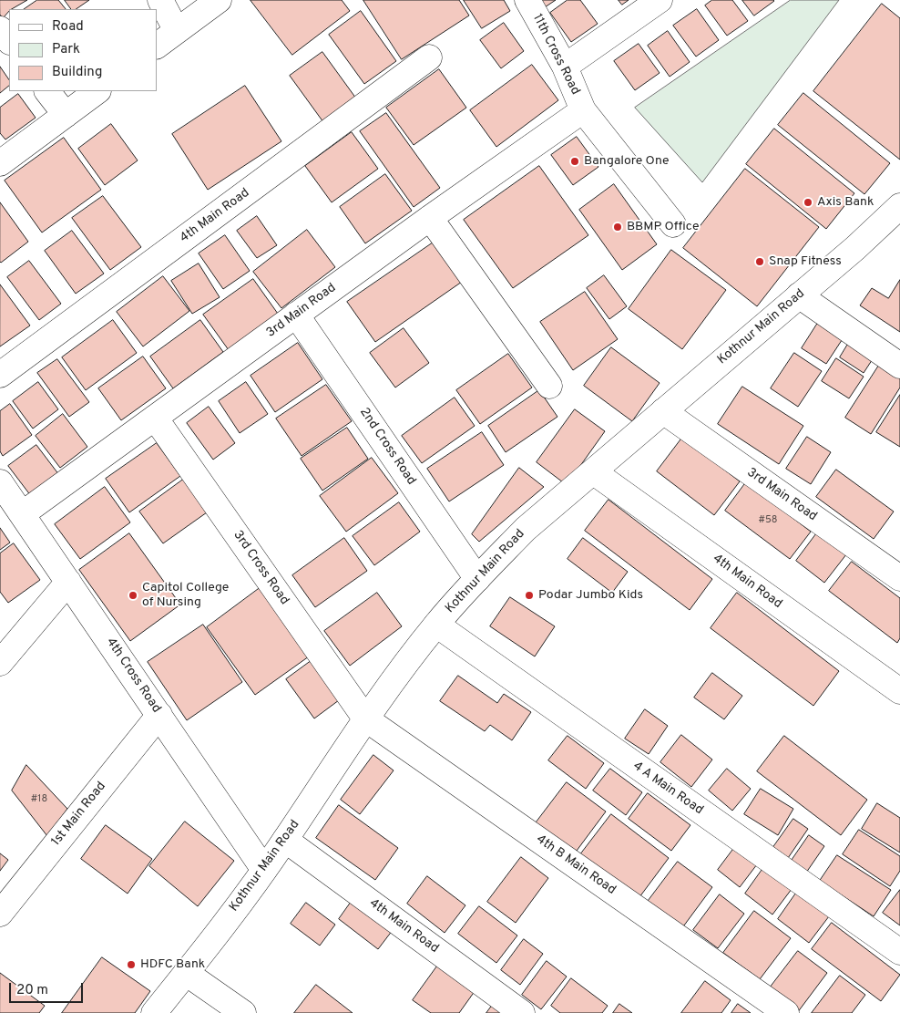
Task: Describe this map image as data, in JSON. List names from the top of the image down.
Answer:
{
  "streets": {
    "street": [
      "11th Cross Road",
      "4th Main Road",
      "3rd Main Road",
      "Kothnur Main Road",
      "2nd Cross Road",
      "3rd Cross Road",
      "4th Cross Road",
      "4 A Main Road",
      "1st Main Road",
      "4th B Main Road"
    ]
  },
  "crossings": [
    ["11th Cross Road", "3rd Main Road"],
    ["4th Main Road", "Kothnur Main Road"],
    ["3rd Main Road", "Kothnur Main Road"],
    ["3rd Main Road", "2nd Cross Road"],
    ["3rd Main Road", "3rd Cross Road"],
    ["3rd Main Road", "4th Cross Road"],
    ["Kothnur Main Road", "2nd Cross Road"],
    ["Kothnur Main Road", "3rd Cross Road"],
    ["Kothnur Main Road", "4th Cross Road"],
    ["Kothnur Main Road", "4 A Main Road"],
    ["Kothnur Main Road", "4th B Main Road"],
    ["3rd Cross Road", "4th B Main Road"],
    ["4th Cross Road", "1st Main Road"]
  ],
  "places": [
    "Bangalore One",
    "Axis Bank",
    "BBMP Office",
    "Snap Fitness",
    "Capitol College of Nursing",
    "Podar Jumbo Kids",
    "HDFC Bank"
  ],
  "house_numbers": ["#58", "#18"],
  "legend": ["Road", "Park", "Building"],
  "scale_bar": "20 m"
}
